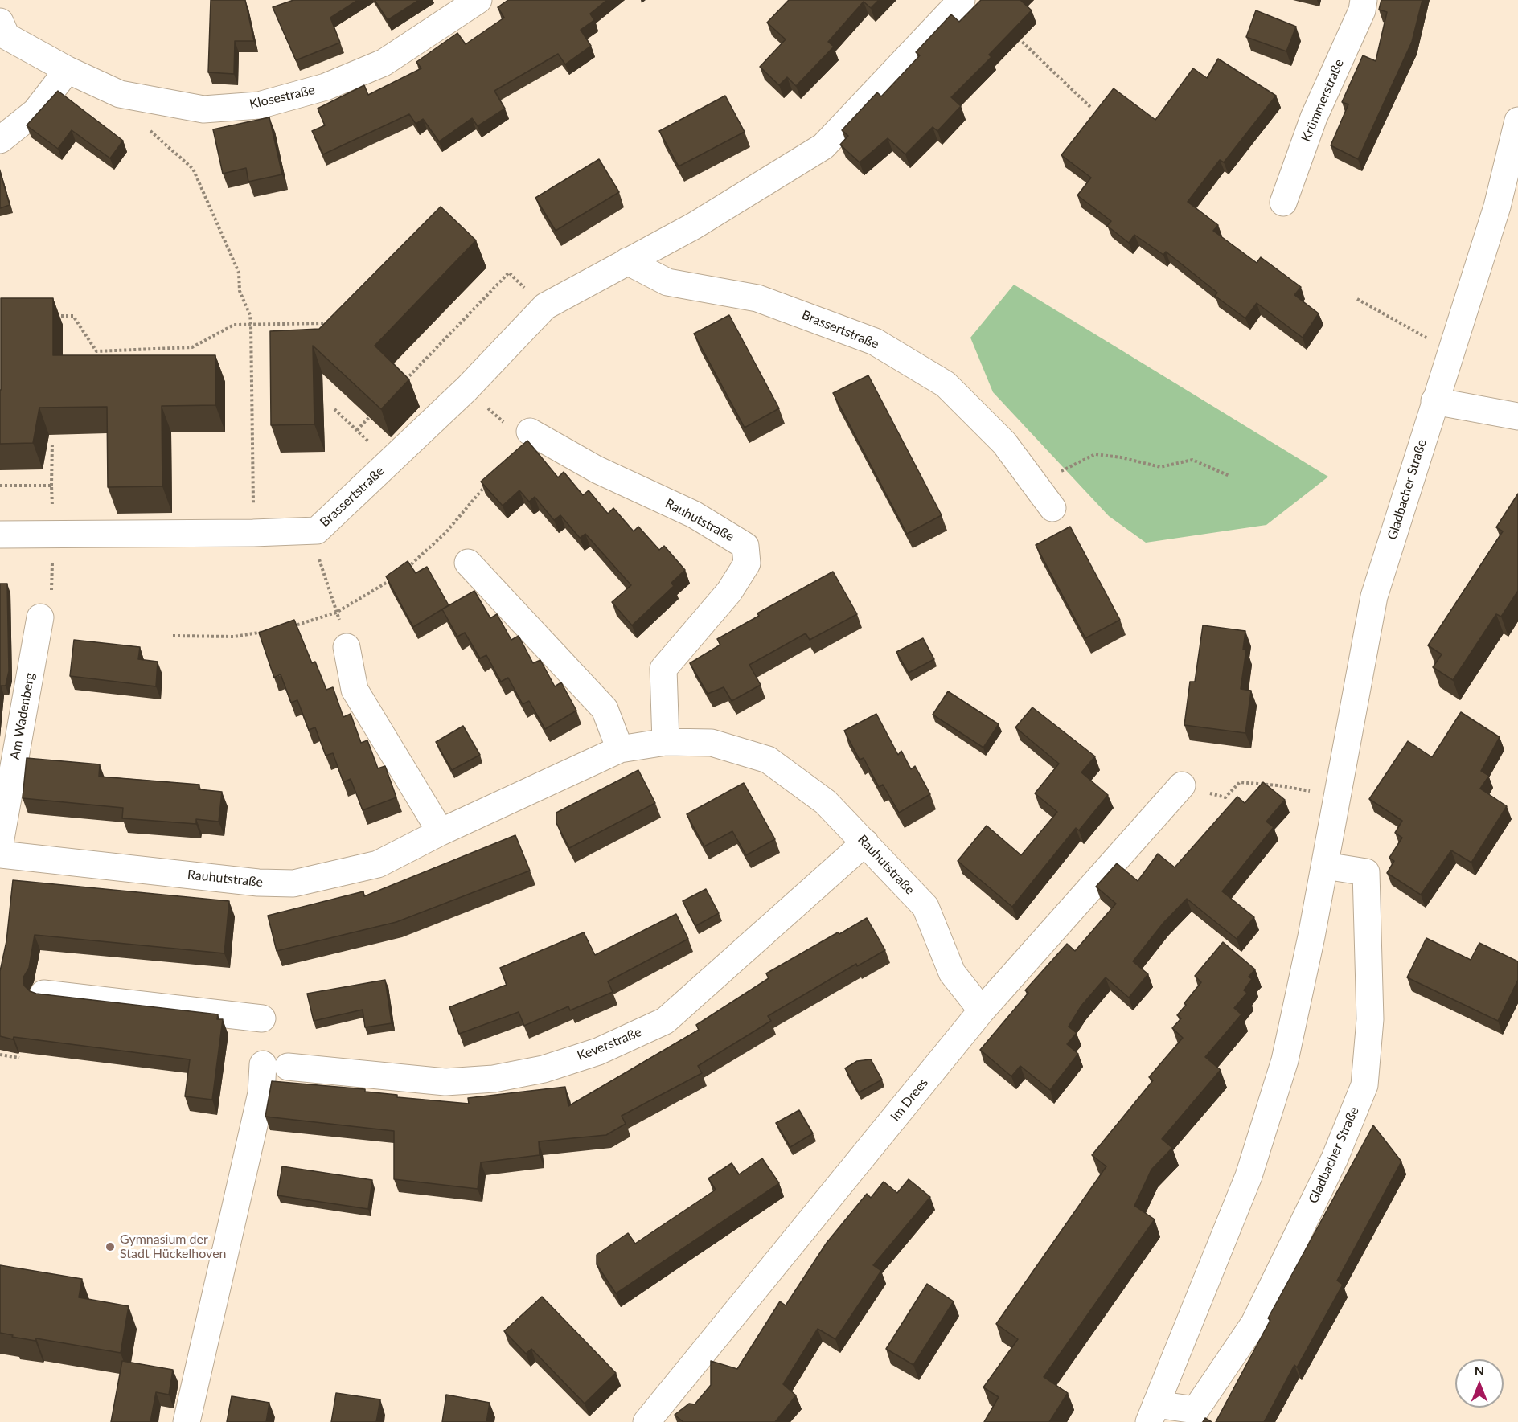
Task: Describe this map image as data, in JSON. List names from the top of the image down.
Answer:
{
  "streets": {
    "street": [
      "Klosestraße",
      "Krümmerstraße",
      "Brassertstraße",
      "Gladbacher Straße",
      "Rauhutstraße",
      "Am Wadenberg",
      "Keverstraße",
      "Im Drees"
    ]
  },
  "crossings": [
    ["Rauhutstraße", "Keverstraße"],
    ["Rauhutstraße", "Im Drees"]
  ],
  "places": ["Gymnasium der Stadt Hückelhoven"],
  "north": "top"
}
